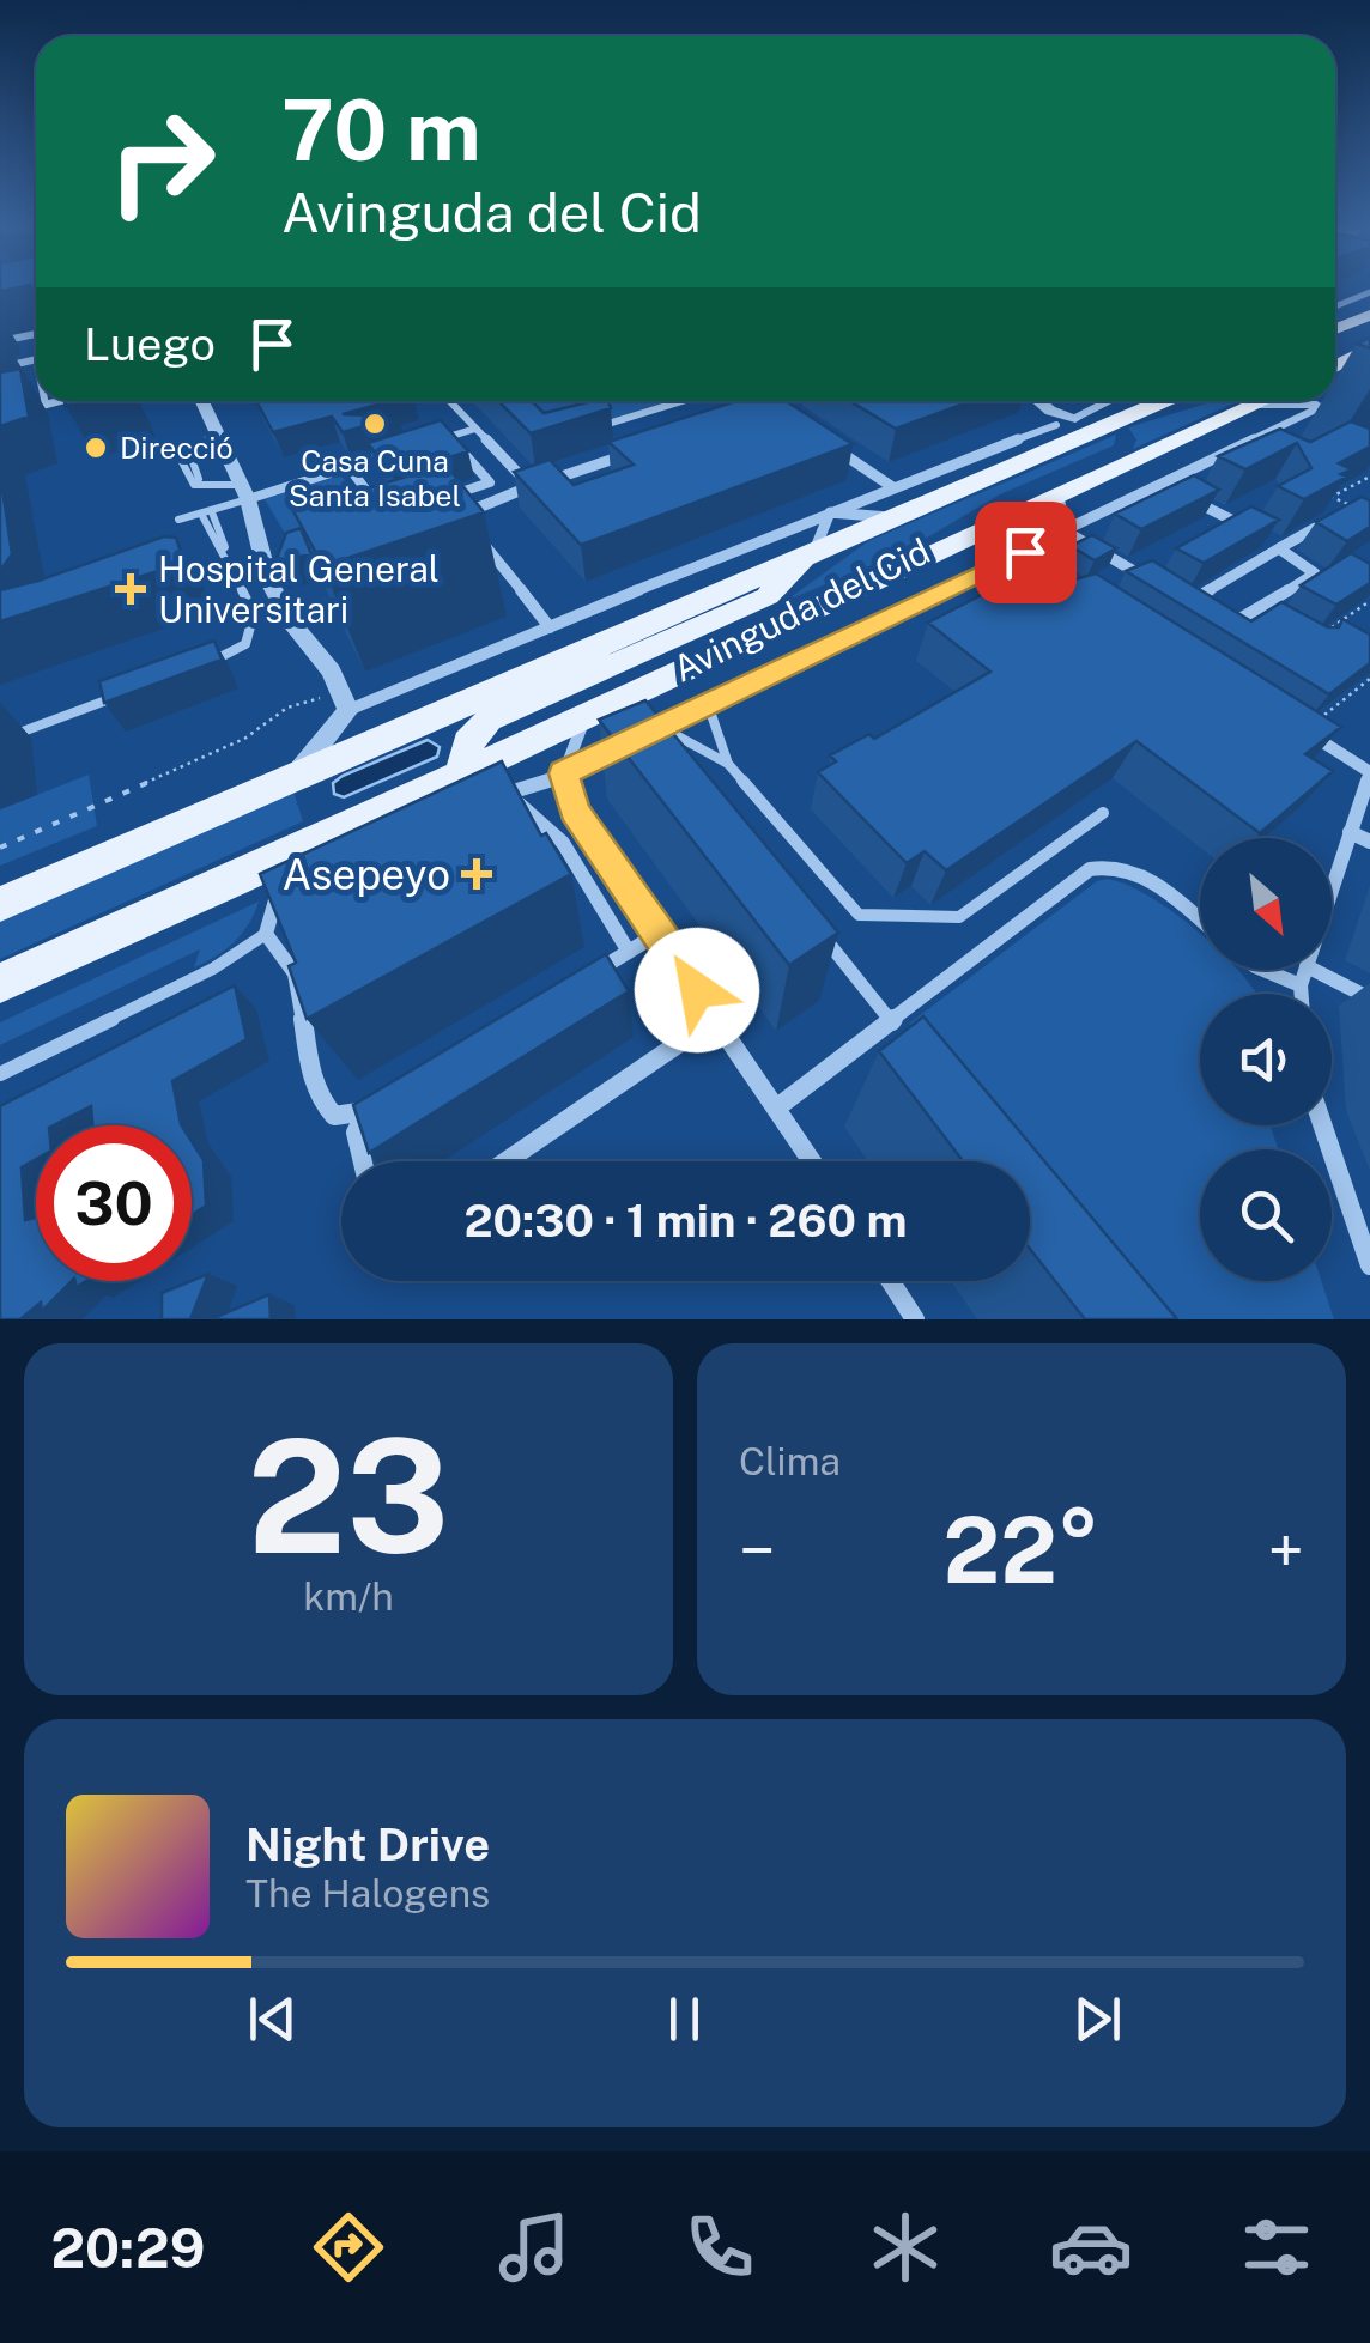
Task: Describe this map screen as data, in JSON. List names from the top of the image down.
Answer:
{
  "streets": {
    "main road": ["Avinguda del Cid"]
  },
  "places": {
    "other": ["Casa Cuna Santa Isabel", "Direcció"],
    "health": ["Hospital General Universitari", "Asepeyo"]
  },
  "north": "bottom right",
  "page": {
    "turn": ["70 m", "Avinguda del Cid"],
    "then": "Luego",
    "limit": "30",
    "trip": "20:30 · 1 min · 260 m",
    "tile": [
      ["23", "km/h"],
      "Clima"
    ],
    "heat": ["−", "22°", "+"],
    "song": ["Night Drive", "The Halogens"],
    "tabs": "20:29"
  }
}
